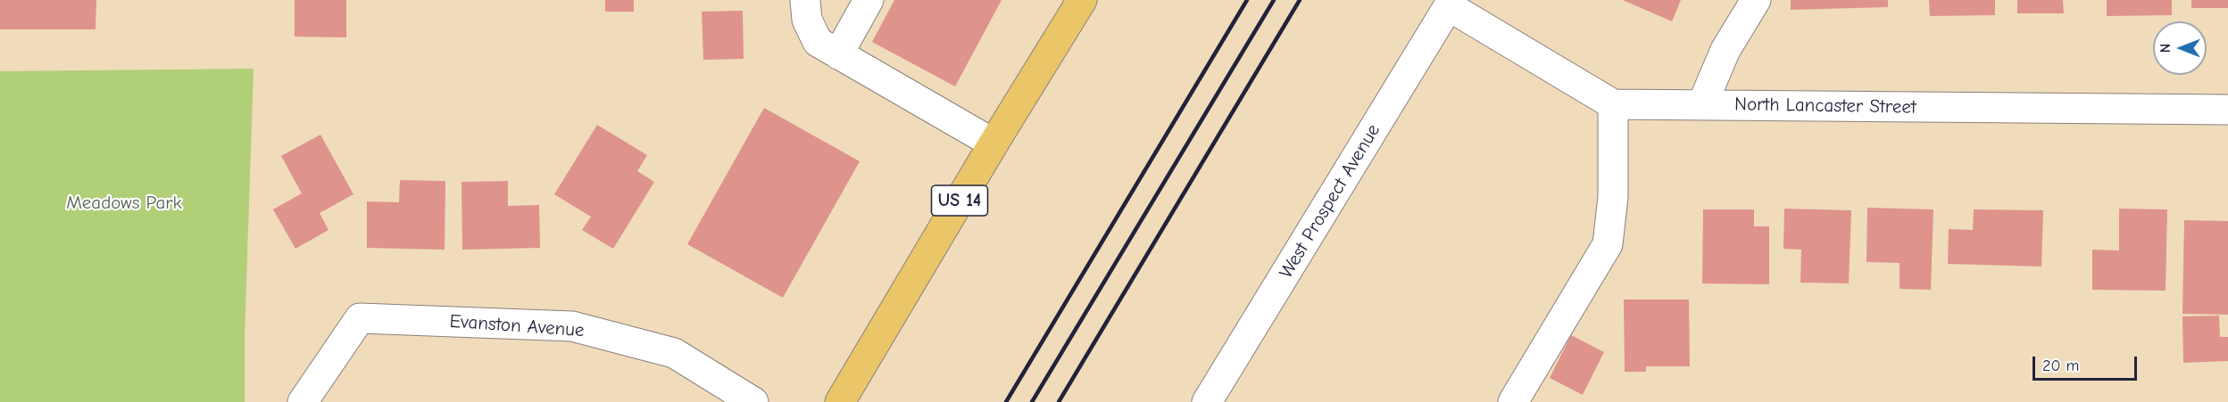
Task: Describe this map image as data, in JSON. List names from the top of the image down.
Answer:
{
  "streets": {
    "main road": ["US 14"],
    "street": ["North Lancaster Street", "West Prospect Avenue", "Evanston Avenue"]
  },
  "parks": ["Meadows Park"],
  "scale_bar": "20 m",
  "north": "left"
}
